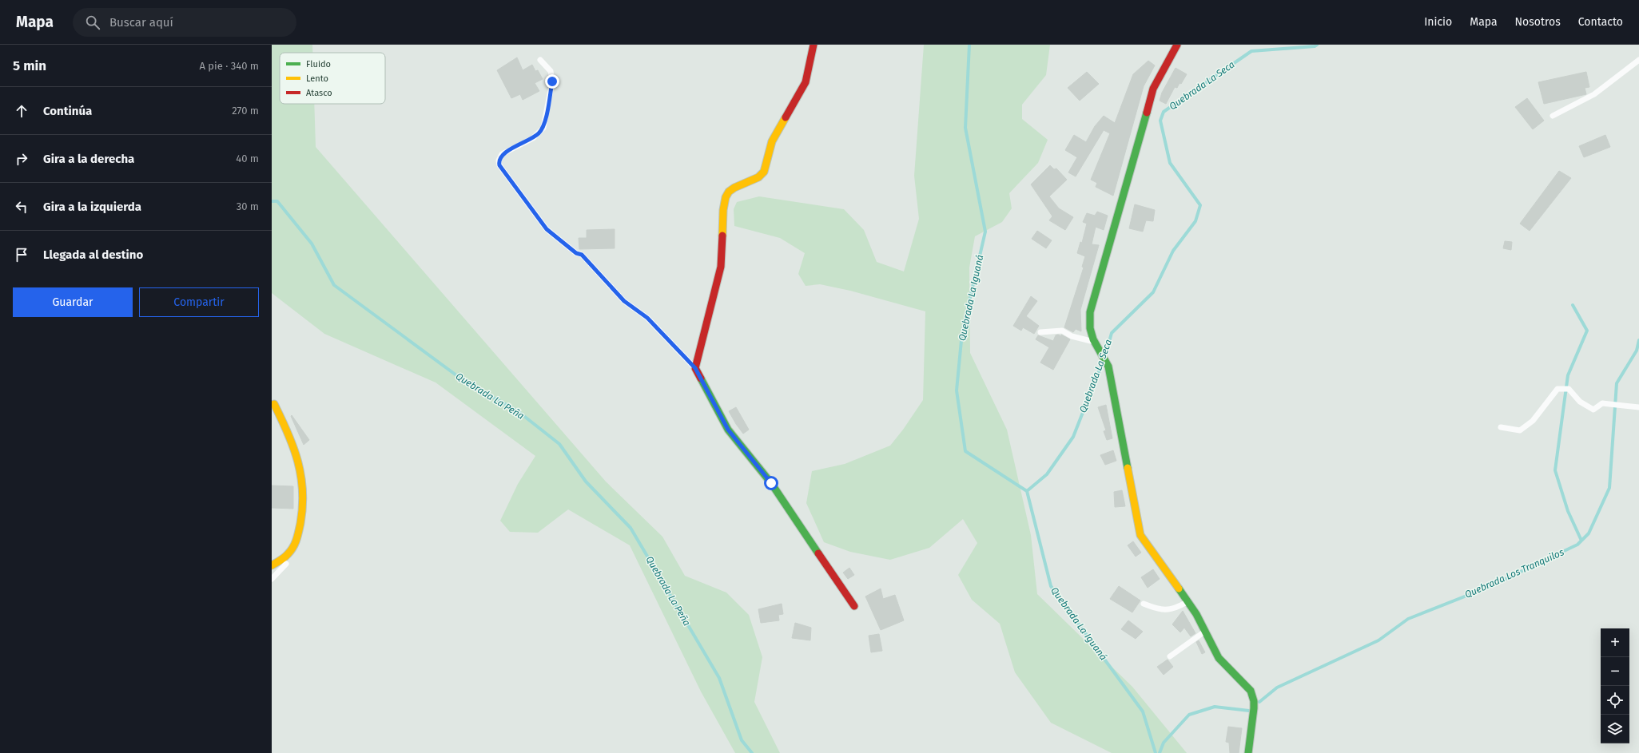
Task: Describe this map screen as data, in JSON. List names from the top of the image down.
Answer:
{
  "water": [
    "Quebrada La Seca",
    "Quebrada La Iguaná",
    "Quebrada La Peña",
    "Quebrada Los Tranquilos"
  ],
  "legend": ["Fluido", "Lento", "Atasco"],
  "page": {
    "header": "Mapa",
    "search": "Buscar aquí",
    "nav": [
      "Inicio",
      "Mapa",
      "Nosotros",
      "Contacto"
    ],
    "heading": ["5 min", "A pie · 340 m"],
    "list": [
      ["Continúa", "270 m"],
      ["Gira a la derecha", "40 m"],
      ["Gira a la izquierda", "30 m"],
      "Llegada al destino"
    ],
    "buttons": ["Guardar", "Compartir"],
    "map_buttons": ["+", "−"]
  }
}
